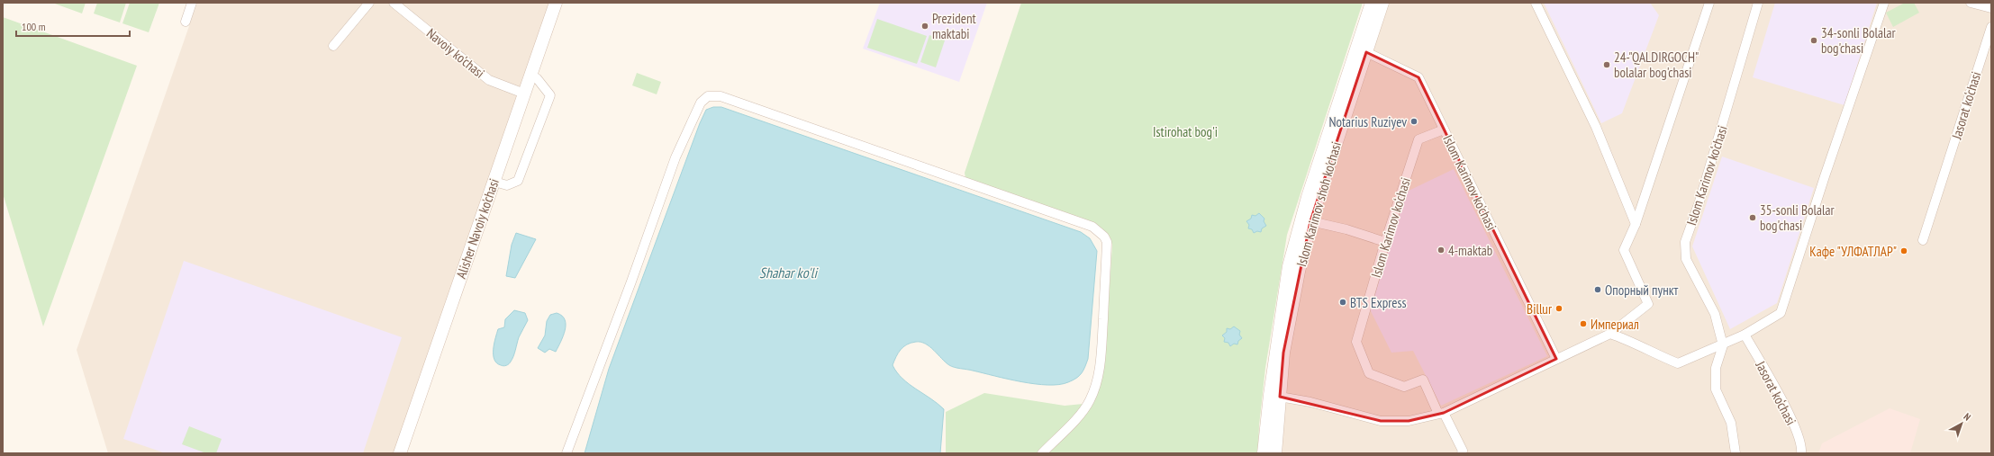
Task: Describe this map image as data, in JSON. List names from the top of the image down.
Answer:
{
  "streets": {
    "main road": ["Islom Karimov shoh ko'chasi", "Alisher Navoiy ko'chasi"],
    "street": [
      "Navoiy ko'chasi",
      "Jasorat ko‘chasi",
      "Islom Karimov ko‘chasi",
      "Islom Karimov ko'chasi"
    ]
  },
  "crossings": [
    ["Navoiy ko'chasi", "Alisher Navoiy ko'chasi"],
    ["Islom Karimov ko‘chasi", "Islom Karimov ko'chasi"],
    ["Islom Karimov ko'chasi", "Islom Karimov shoh ko'chasi"]
  ],
  "water": ["Shahar ko'li"],
  "parks": ["Istirohat bog'i"],
  "places": [
    "Prezident maktabi",
    "34-sonli Bolalar bog'chasi",
    "24-\"QALDIRGOCH\" bolalar bog'chasi",
    "Notarius Ruziyev",
    "35-sonli Bolalar bog'chasi",
    "4-maktab",
    "Кафе \"УЛФАТЛАР\"",
    "Опорный пункт",
    "BTS Express",
    "Billur",
    "Империал"
  ],
  "scale_bar": "100 m",
  "north": "top right"
}
